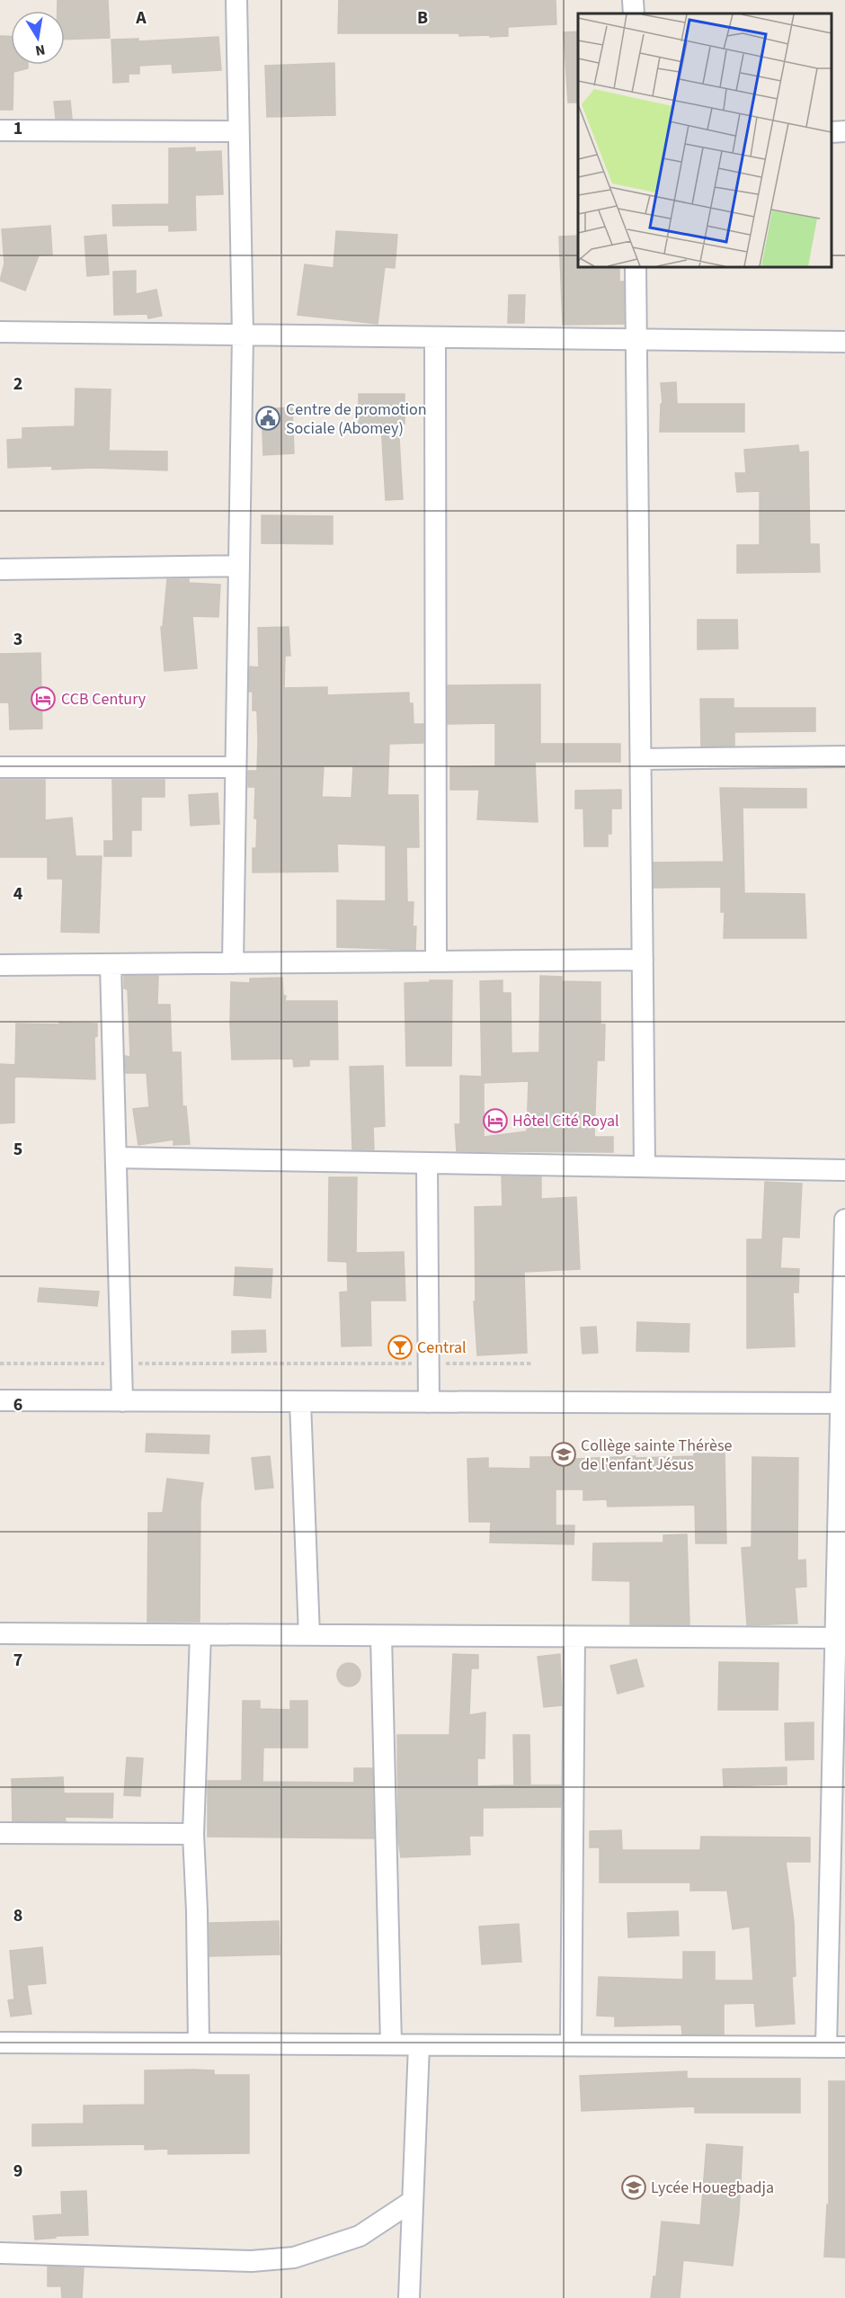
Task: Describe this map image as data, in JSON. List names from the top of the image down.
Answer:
{
  "places": {
    "public building": ["Centre de promotion Sociale (Abomey)"],
    "hotel": ["CCB Century", "Hôtel Cité Royal"],
    "bar": ["Central"],
    "school or university": ["Collège sainte Thérèse de l'enfant Jésus", "Lycée Houegbadja"]
  },
  "north": "bottom",
  "grid": {
    "columns": ["A", "B"],
    "rows": [
      "1",
      "2",
      "3",
      "4",
      "5",
      "6",
      "7",
      "8",
      "9"
    ]
  }
}
